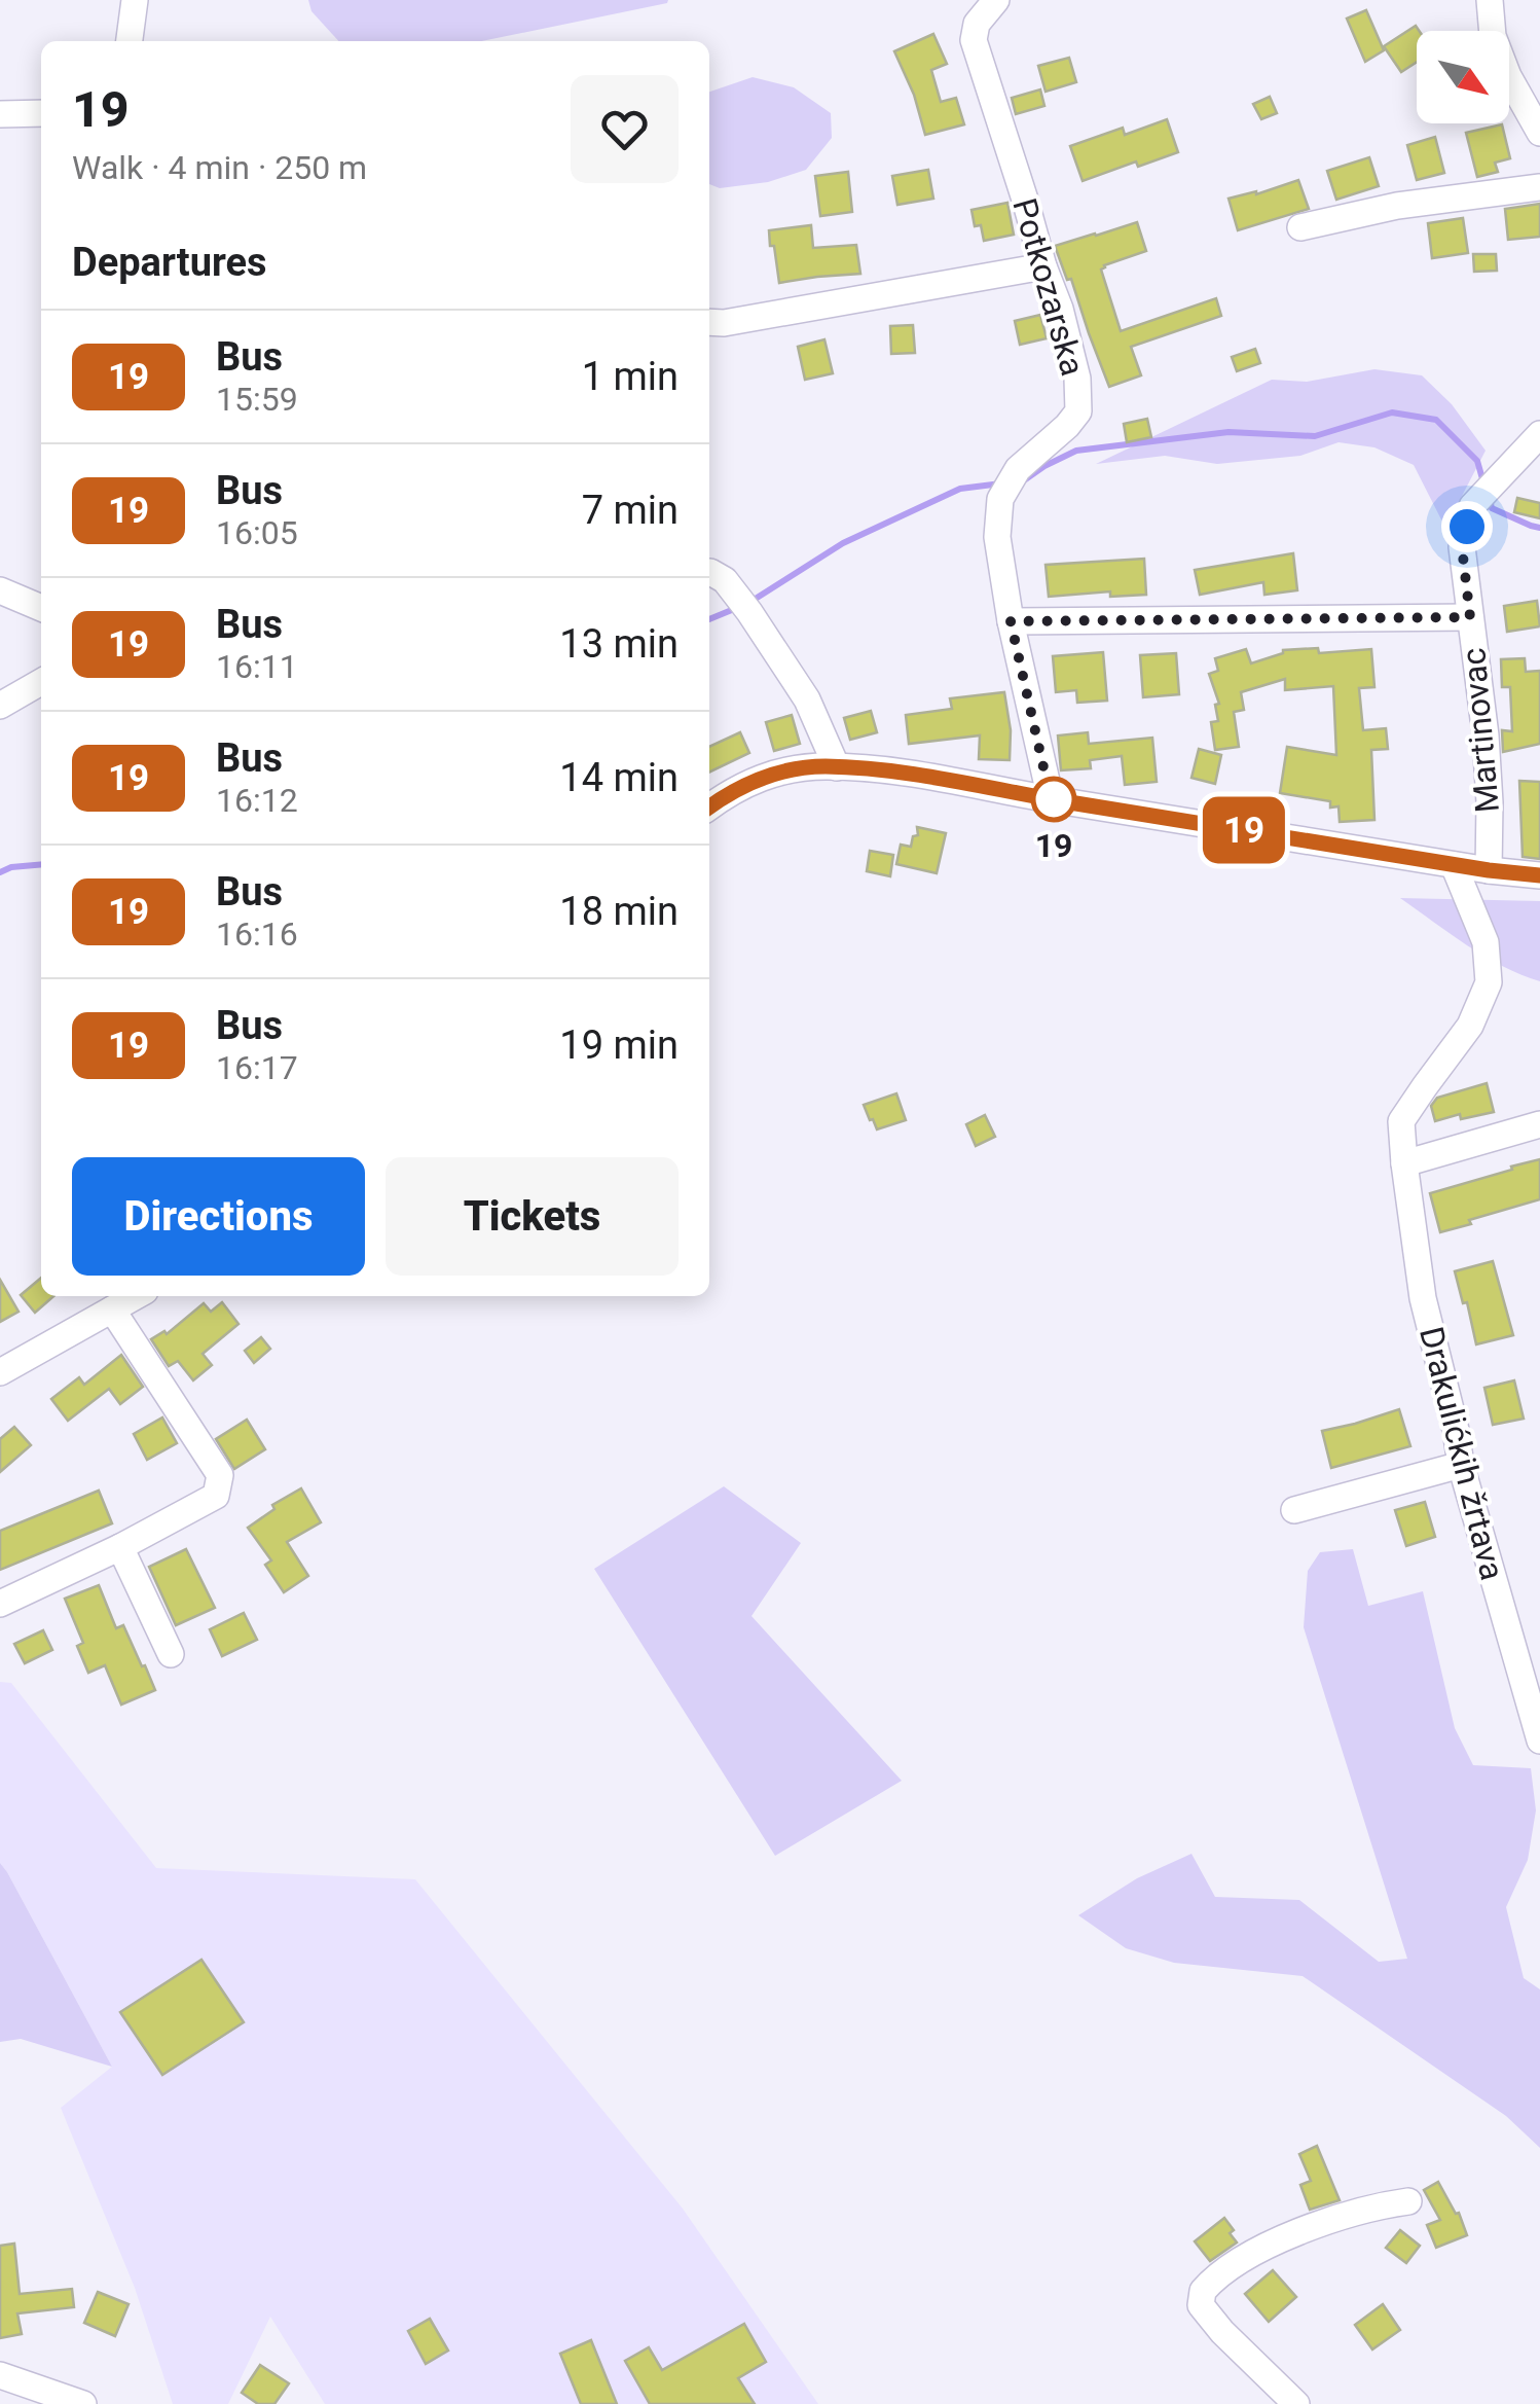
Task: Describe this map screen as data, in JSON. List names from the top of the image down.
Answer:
{
  "streets": {
    "street": ["Potkozarska", "Martinovac", "Drakulićkih žrtava"]
  },
  "places": ["19"],
  "lines": ["bus line 19"],
  "north": "bottom right",
  "page": {
    "on_map": "19",
    "heading": [
      ["19", "Walk · 4 min · 250 m"],
      "Departures"
    ],
    "list": [
      {
        "mark": "19",
        "name": "Bus",
        "note": "15:59",
        "value": "1 min"
      },
      {
        "mark": "19",
        "name": "Bus",
        "note": "16:05",
        "value": "7 min"
      },
      {
        "mark": "19",
        "name": "Bus",
        "note": "16:11",
        "value": "13 min"
      },
      {
        "mark": "19",
        "name": "Bus",
        "note": "16:12",
        "value": "14 min"
      },
      {
        "mark": "19",
        "name": "Bus",
        "note": "16:16",
        "value": "18 min"
      },
      {
        "mark": "19",
        "name": "Bus",
        "note": "16:17",
        "value": "19 min"
      }
    ],
    "buttons": ["Directions", "Tickets"]
  }
}
